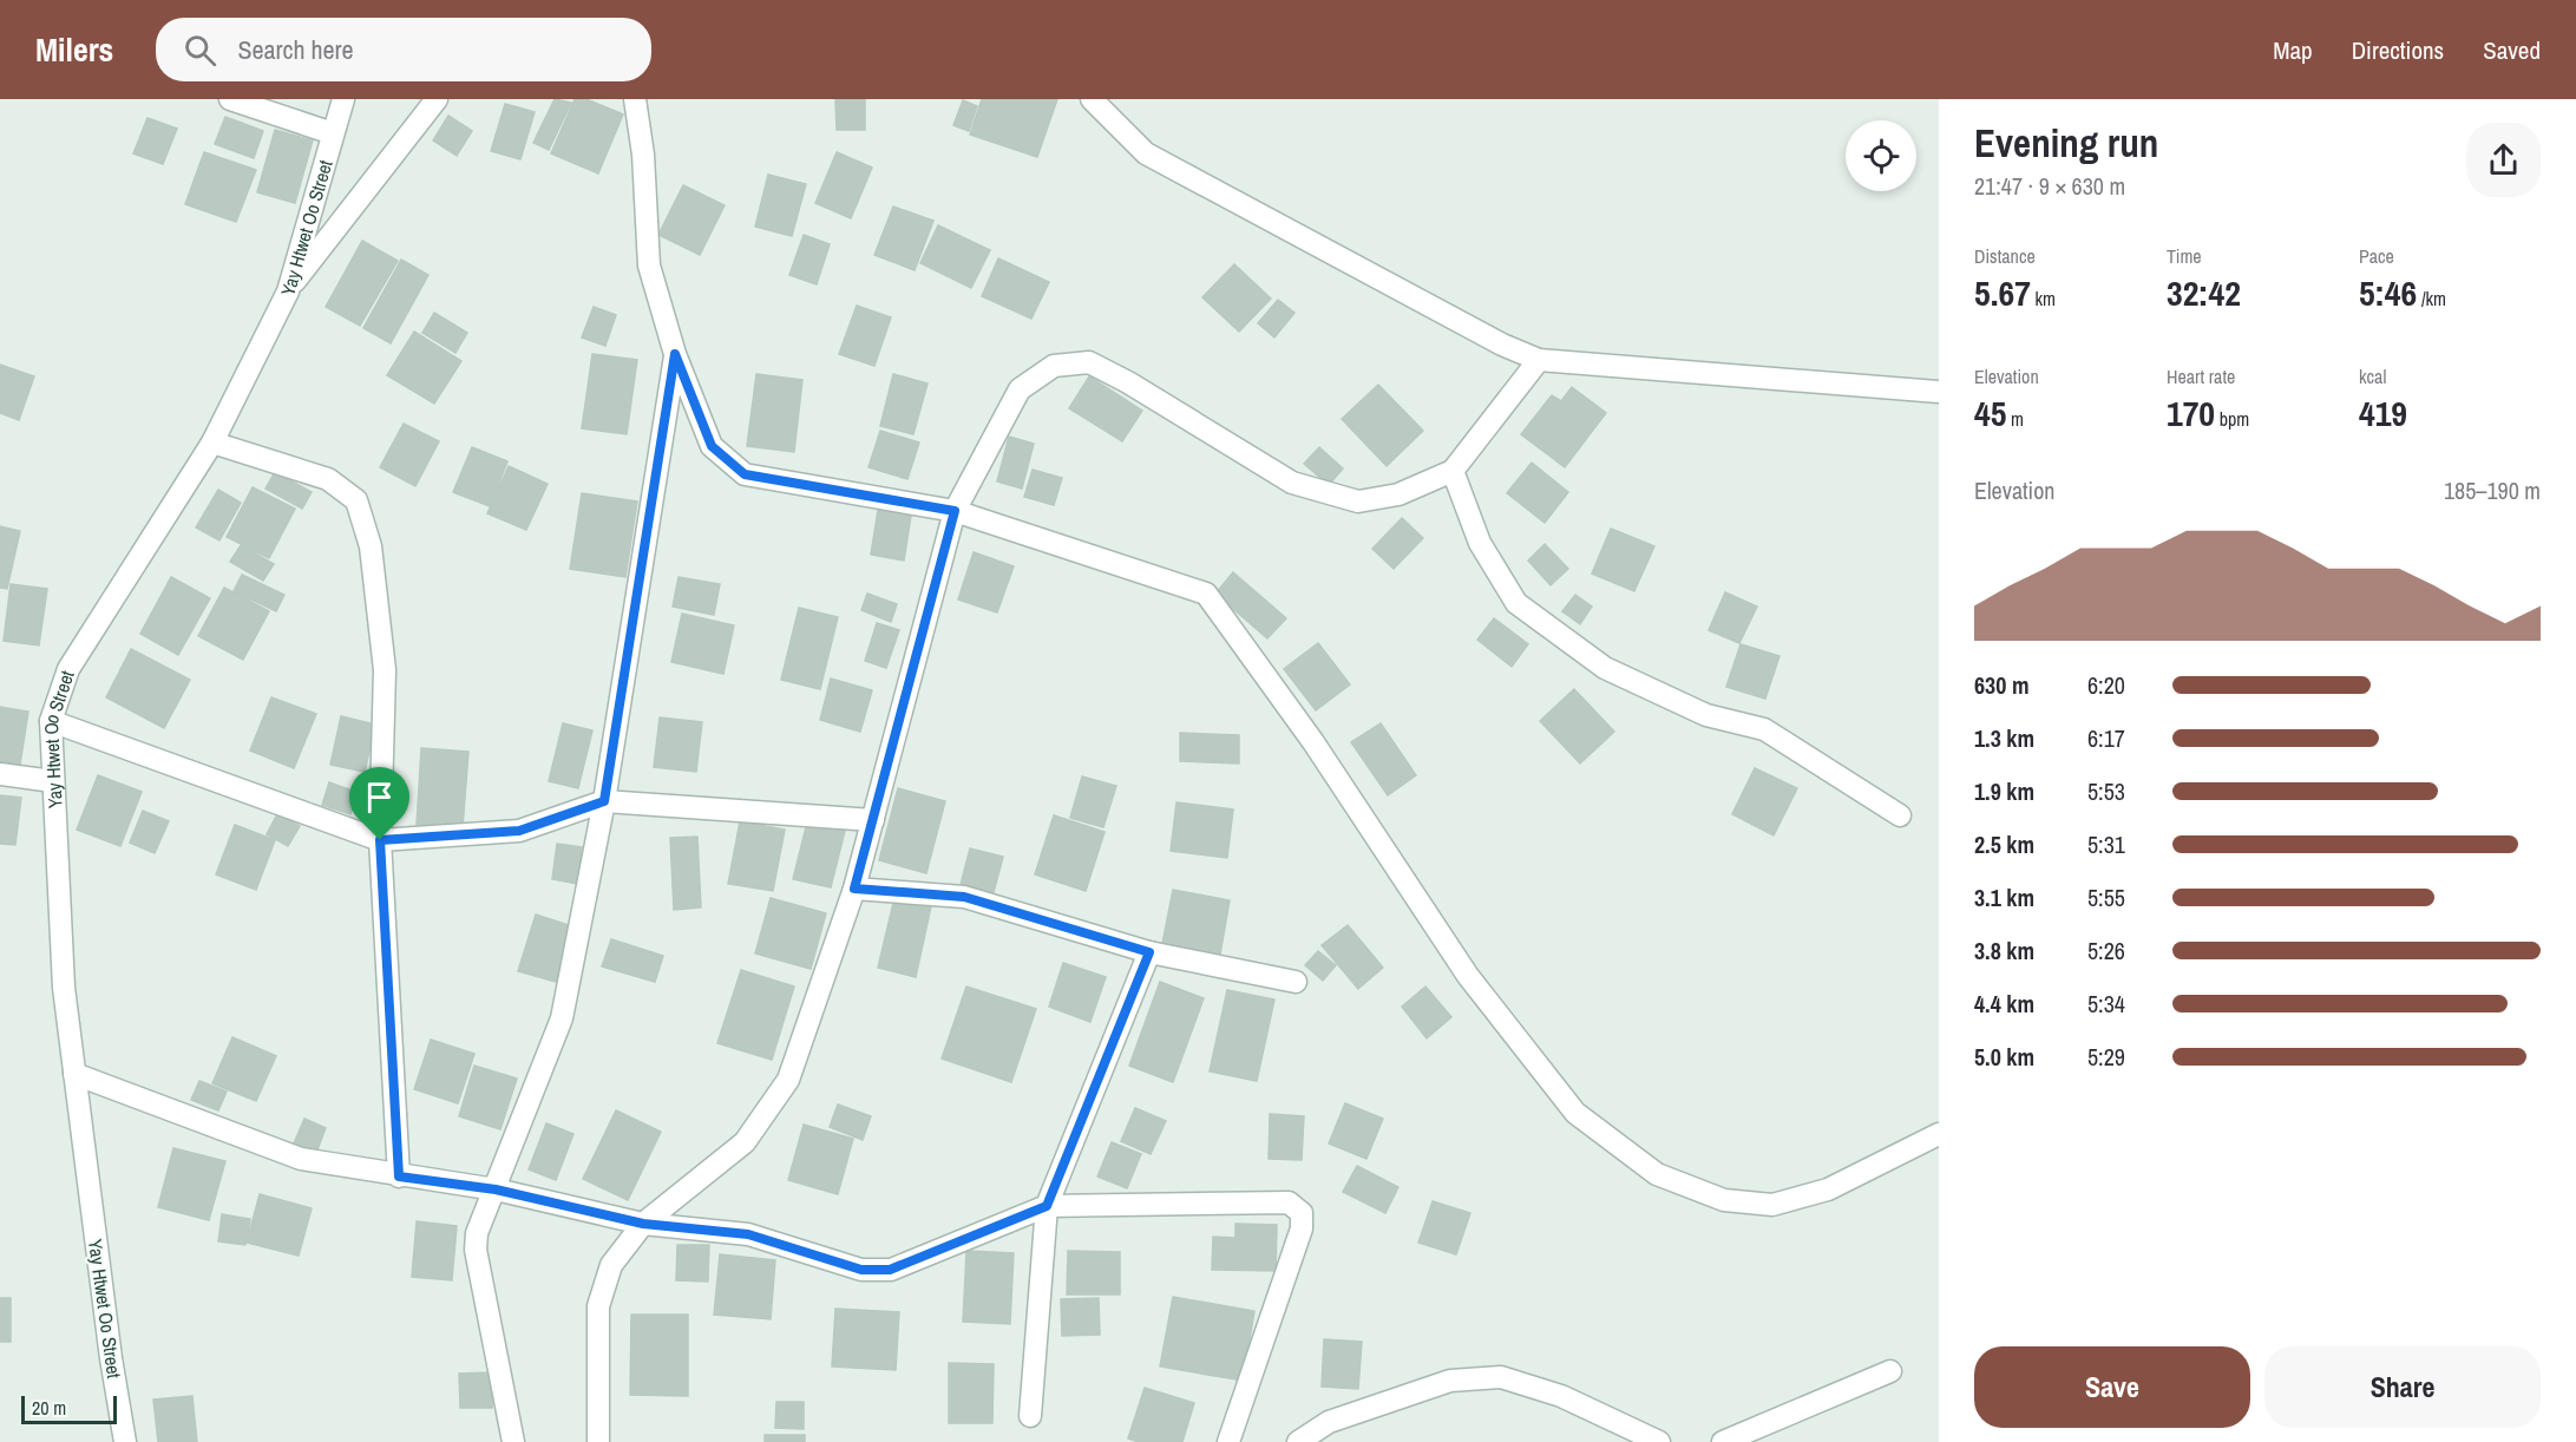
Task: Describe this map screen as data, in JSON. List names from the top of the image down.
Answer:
{
  "streets": {
    "street": ["Yay Htwet Oo Street"]
  },
  "scale_bar": "20 m",
  "page": {
    "header": "Milers",
    "search": "Search here",
    "nav": ["Map", "Directions", "Saved"],
    "heading": ["Evening run", "21:47 · 9 × 630 m"],
    "stats": [
      ["Distance", "5.67 km"],
      ["Time", "32:42"],
      ["Pace", "5:46 /km"],
      ["Elevation", "45 m"],
      ["Heart rate", "170 bpm"],
      ["kcal", "419"]
    ],
    "chart": ["Elevation", "185–190 m"],
    "list": [
      {
        "name": "630 m",
        "note": "6:20"
      },
      {
        "name": "1.3 km",
        "note": "6:17"
      },
      {
        "name": "1.9 km",
        "note": "5:53"
      },
      {
        "name": "2.5 km",
        "note": "5:31"
      },
      {
        "name": "3.1 km",
        "note": "5:55"
      },
      {
        "name": "3.8 km",
        "note": "5:26"
      },
      {
        "name": "4.4 km",
        "note": "5:34"
      },
      {
        "name": "5.0 km",
        "note": "5:29"
      }
    ],
    "buttons": ["Save", "Share"],
    "scale": "20 m"
  }
}
